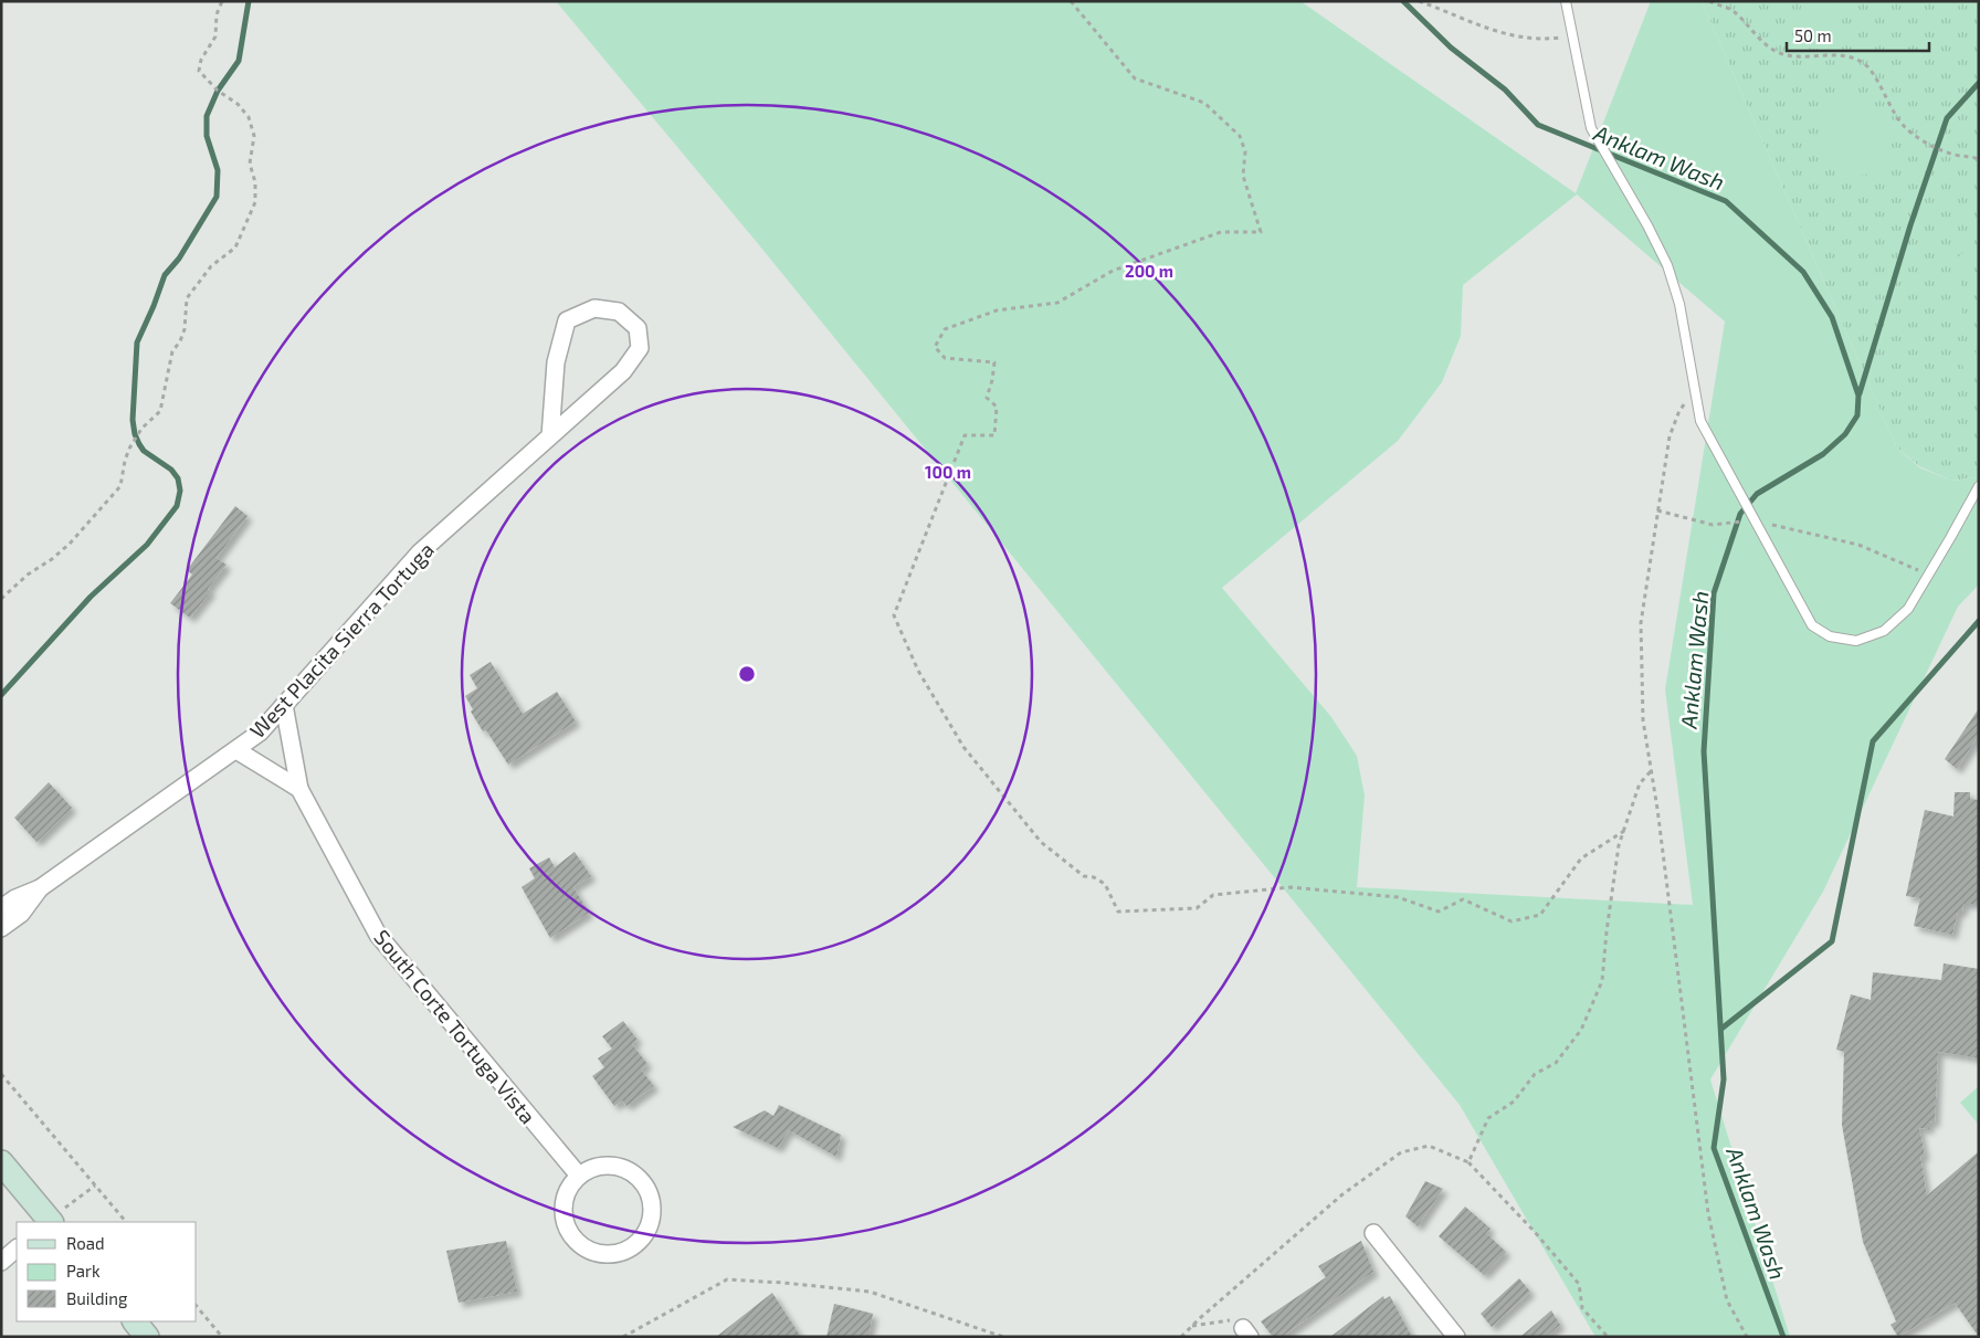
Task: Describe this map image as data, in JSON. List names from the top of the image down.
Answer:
{
  "streets": {
    "street": ["West Placita Sierra Tortuga", "South Corte Tortuga Vista"]
  },
  "water": ["Anklam Wash"],
  "legend": ["Road", "Park", "Building"],
  "scale_bar": "50 m",
  "rings": ["200 m", "100 m"]
}
